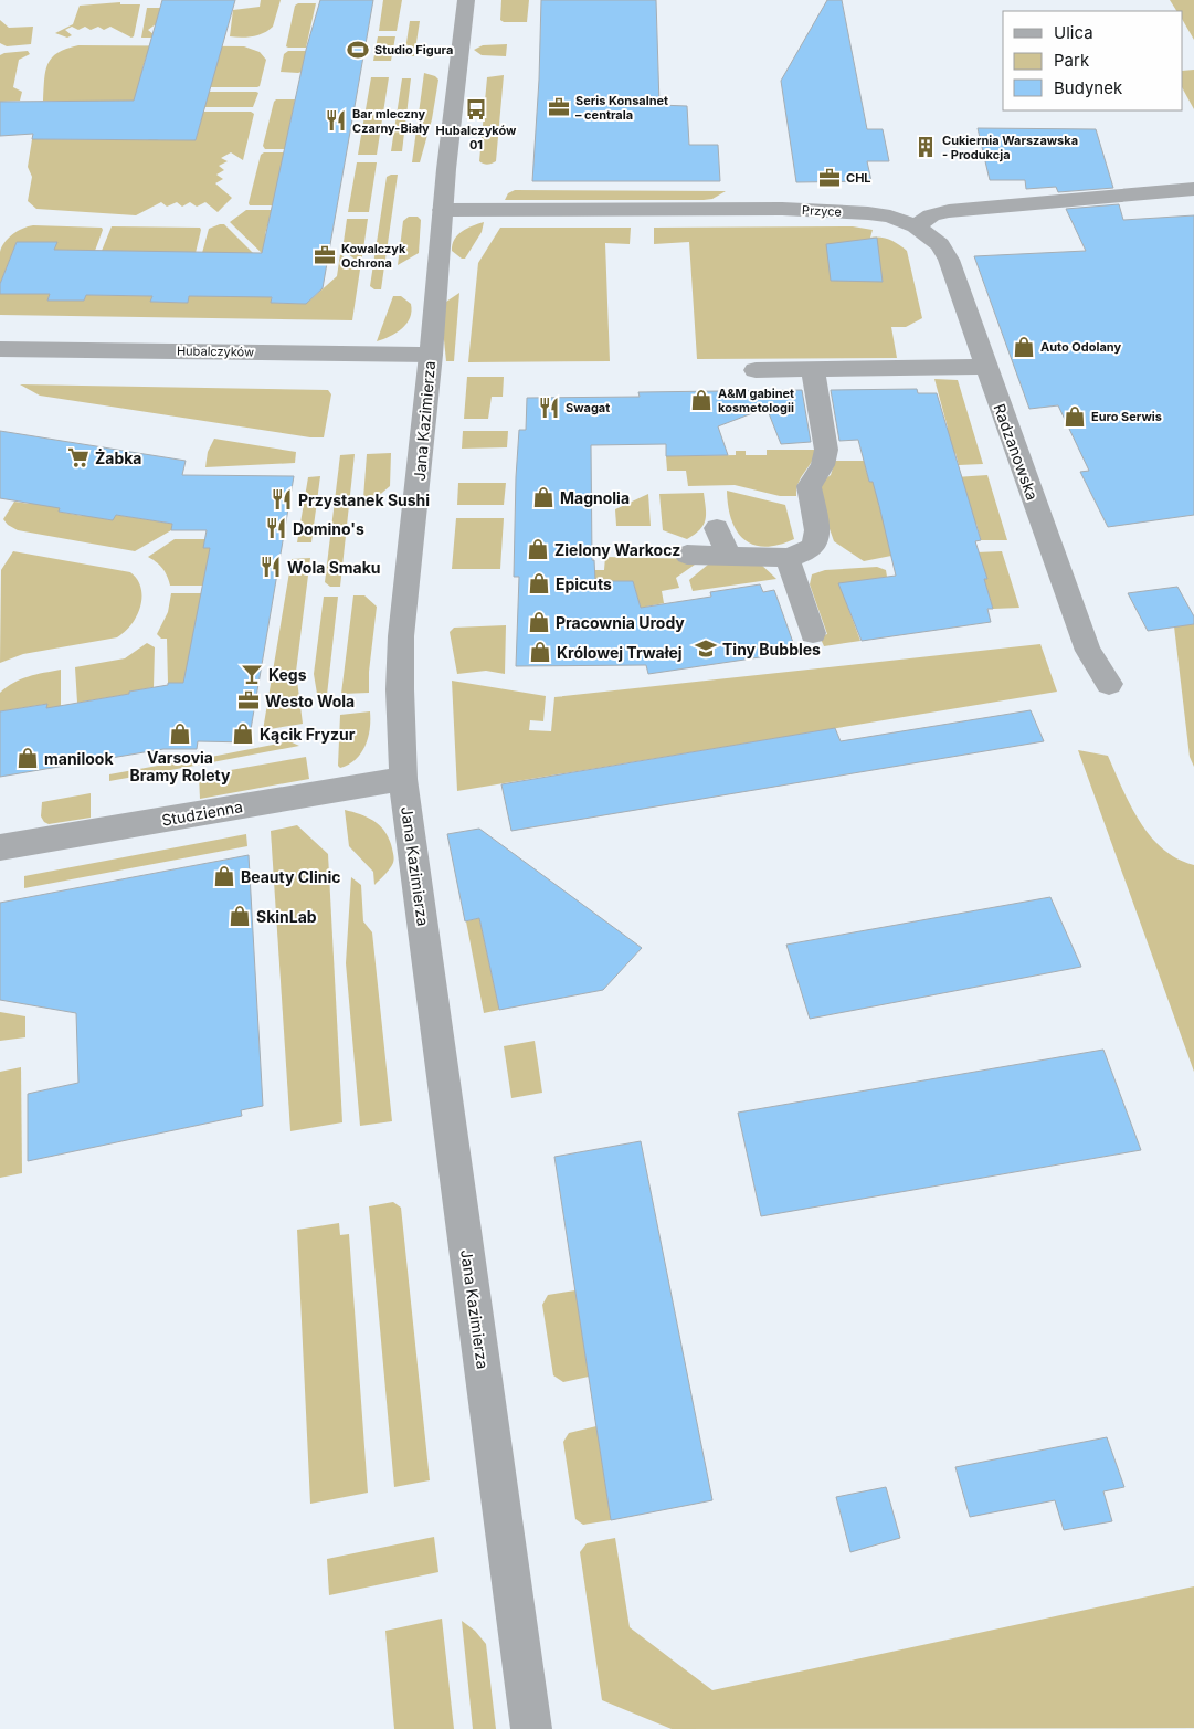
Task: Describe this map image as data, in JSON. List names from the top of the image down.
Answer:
{
  "streets": {
    "street": [
      "Przyce",
      "Hubalczyków",
      "Jana Kazimierza",
      "Radzanowska",
      "Studzienna"
    ]
  },
  "crossings": [
    ["Przyce", "Jana Kazimierza"],
    ["Przyce", "Radzanowska"],
    ["Hubalczyków", "Jana Kazimierza"],
    ["Jana Kazimierza", "Studzienna"]
  ],
  "places": {
    "sports": ["Studio Figura"],
    "office": [
      "Seris Konsalnet – centrala",
      "CHL",
      "Kowalczyk Ochrona",
      "Westo Wola"
    ],
    "bus stop": ["Hubalczyków 01"],
    "restaurant": [
      "Bar mleczny Czarny-Biały",
      "Swagat",
      "Przystanek Sushi",
      "Domino's",
      "Wola Smaku"
    ],
    "building": ["Cukiernia Warszawska - Produkcja"],
    "shop": [
      "Auto Odolany",
      "A&M gabinet kosmetologii",
      "Euro Serwis",
      "Magnolia",
      "Zielony Warkocz",
      "Epicuts",
      "Pracownia Urody",
      "Królowej Trwałej",
      "Varsovia Bramy Rolety",
      "Kącik Fryzur",
      "manilook",
      "Beauty Clinic",
      "SkinLab"
    ],
    "supermarket": ["Żabka"],
    "school or university": ["Tiny Bubbles"],
    "bar": ["Kegs"]
  },
  "legend": ["Ulica", "Park", "Budynek"]
}
